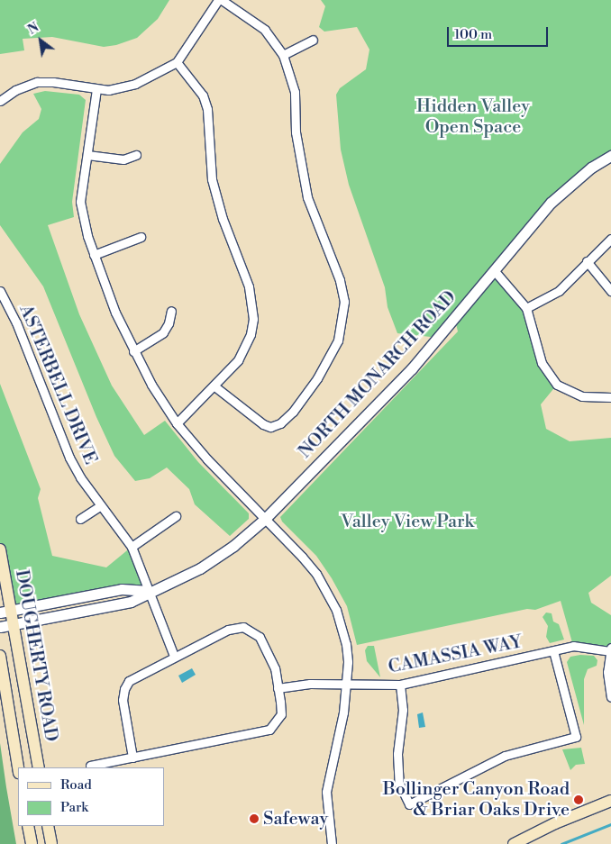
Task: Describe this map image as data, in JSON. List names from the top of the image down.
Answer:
{
  "streets": {
    "main road": ["DOUGHERTY ROAD"],
    "street": ["NORTH MONARCH ROAD", "ASTERBELL DRIVE", "CAMASSIA WAY"]
  },
  "crossings": [
    ["NORTH MONARCH ROAD", "ASTERBELL DRIVE"],
    ["NORTH MONARCH ROAD", "DOUGHERTY ROAD"]
  ],
  "parks": ["Hidden Valley Open Space", "Valley View Park"],
  "places": ["Bollinger Canyon Road & Briar Oaks Drive", "Safeway"],
  "legend": ["Road", "Park"],
  "scale_bar": "100 m",
  "north": "top left"
}
